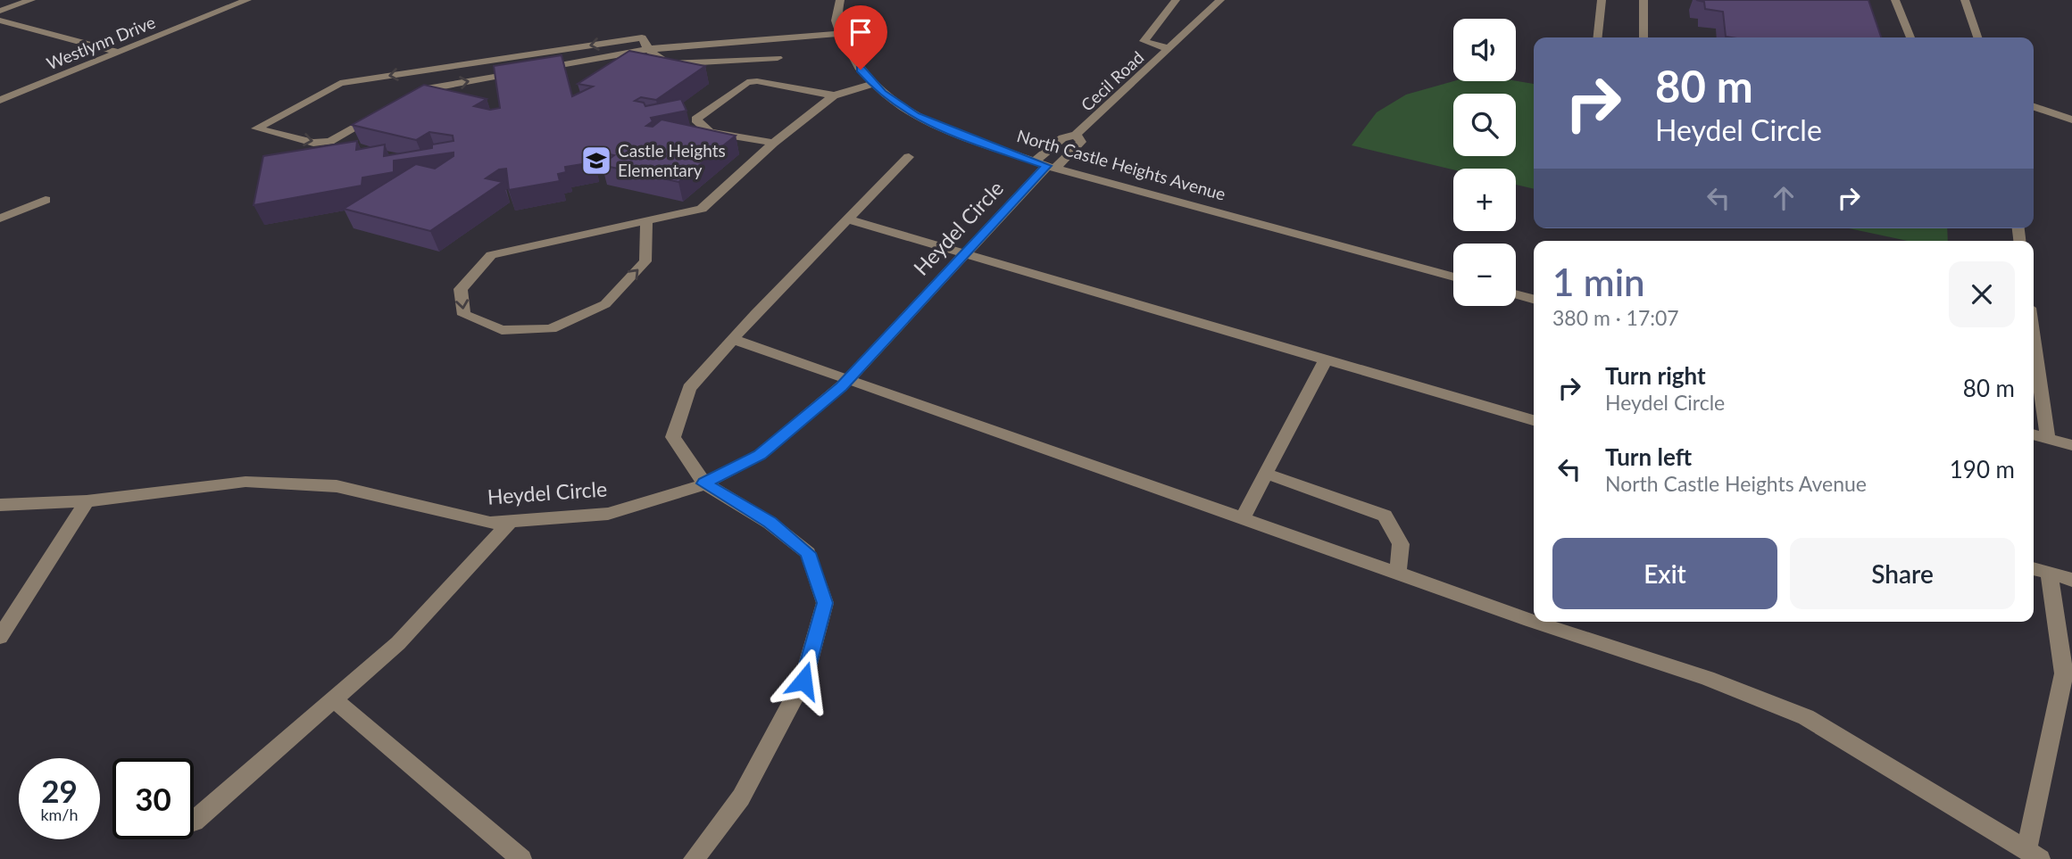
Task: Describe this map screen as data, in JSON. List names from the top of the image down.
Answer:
{
  "streets": {
    "street": [
      "Westlynn Drive",
      "Cecil Road",
      "North Castle Heights Avenue",
      "Heydel Circle"
    ]
  },
  "crossings": [
    ["North Castle Heights Avenue", "Heydel Circle"]
  ],
  "places": {
    "school or university": ["Castle Heights Elementary"]
  },
  "page": {
    "map_buttons": ["+", "−"],
    "turn": ["80 m", "Heydel Circle"],
    "heading": ["1 min", "380 m · 17:07"],
    "list": [
      {
        "name": "Turn right",
        "note": "Heydel Circle",
        "value": "80 m"
      },
      {
        "name": "Turn left",
        "note": "North Castle Heights Avenue",
        "value": "190 m"
      }
    ],
    "buttons": ["Exit", "Share"],
    "speed": "29 km/h",
    "limit": "30"
  }
}
